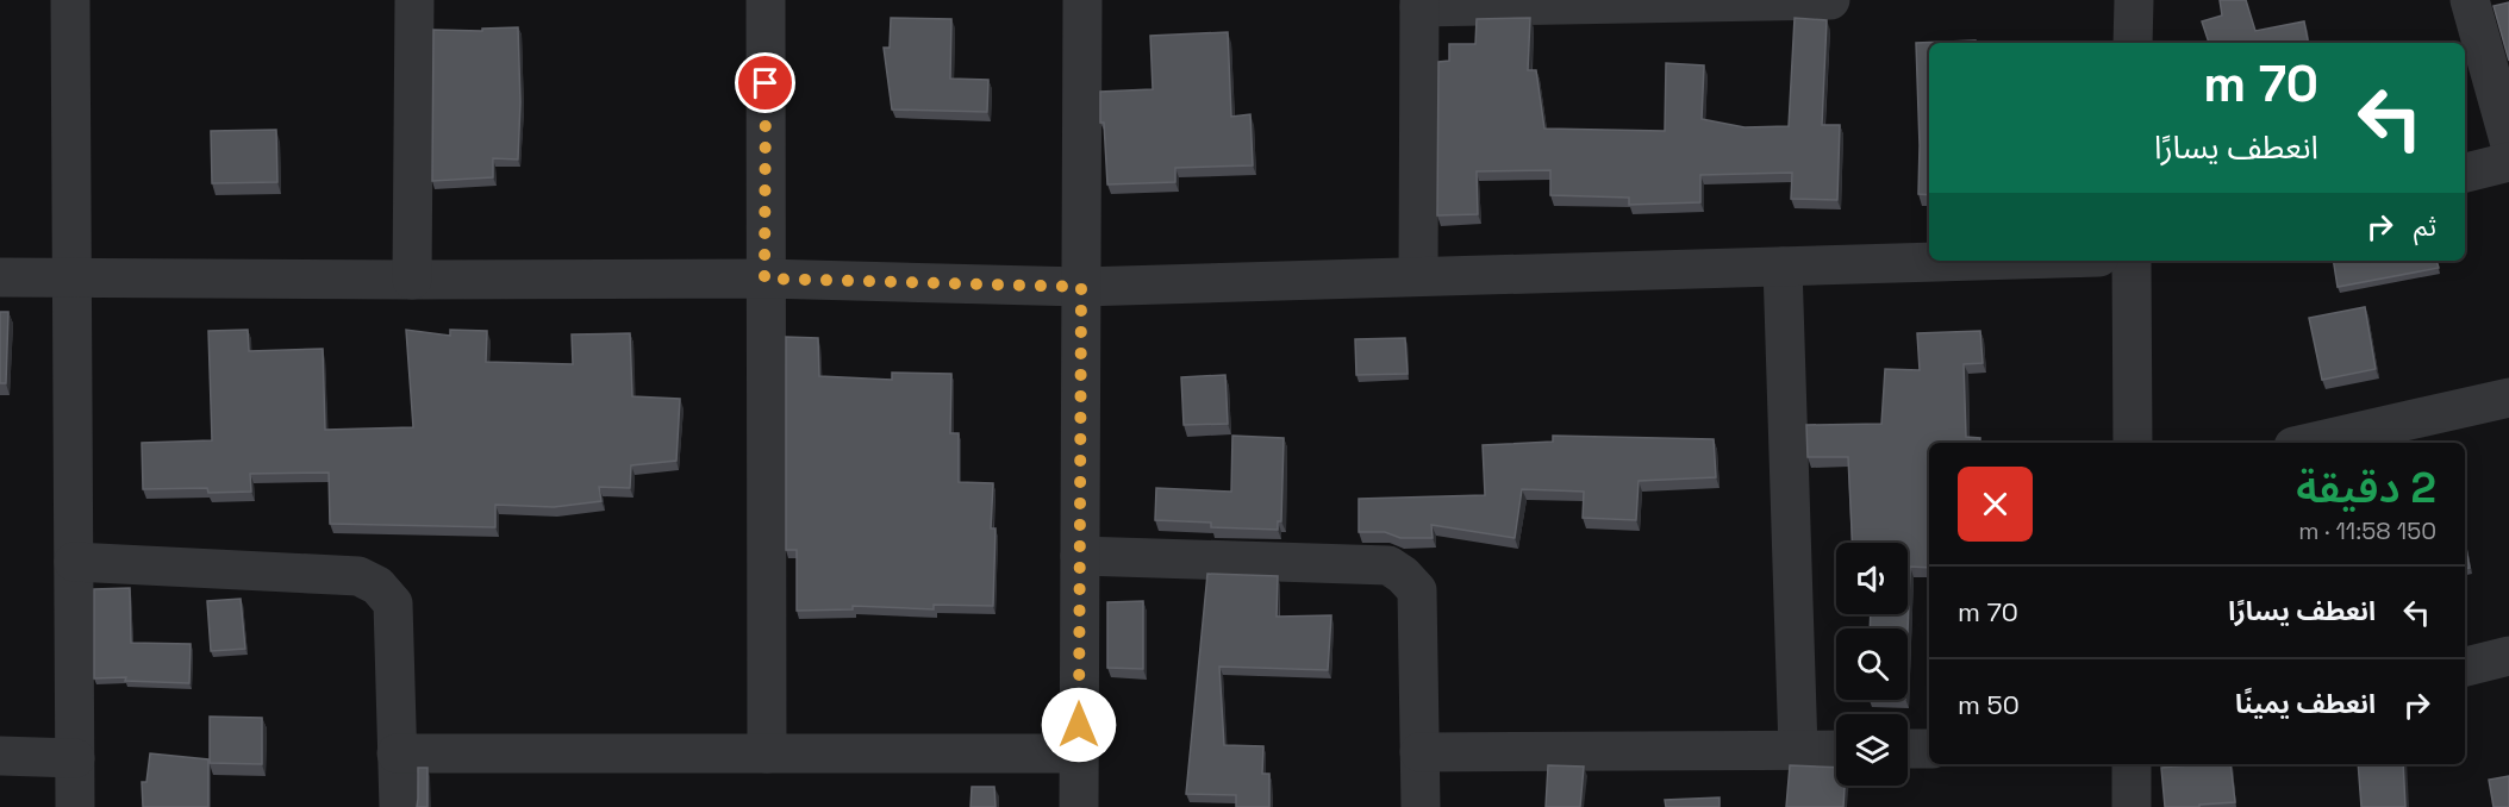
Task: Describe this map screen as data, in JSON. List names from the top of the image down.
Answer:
{
  "page": {
    "turn": ["70 m", "انعطف يسارًا"],
    "then": "ثم",
    "heading": ["2 دقيقة", "150 m · 11:58"],
    "list": [
      {
        "name": "انعطف يسارًا",
        "value": "70 m"
      },
      {
        "name": "انعطف يمينًا",
        "value": "50 m"
      }
    ]
  }
}
